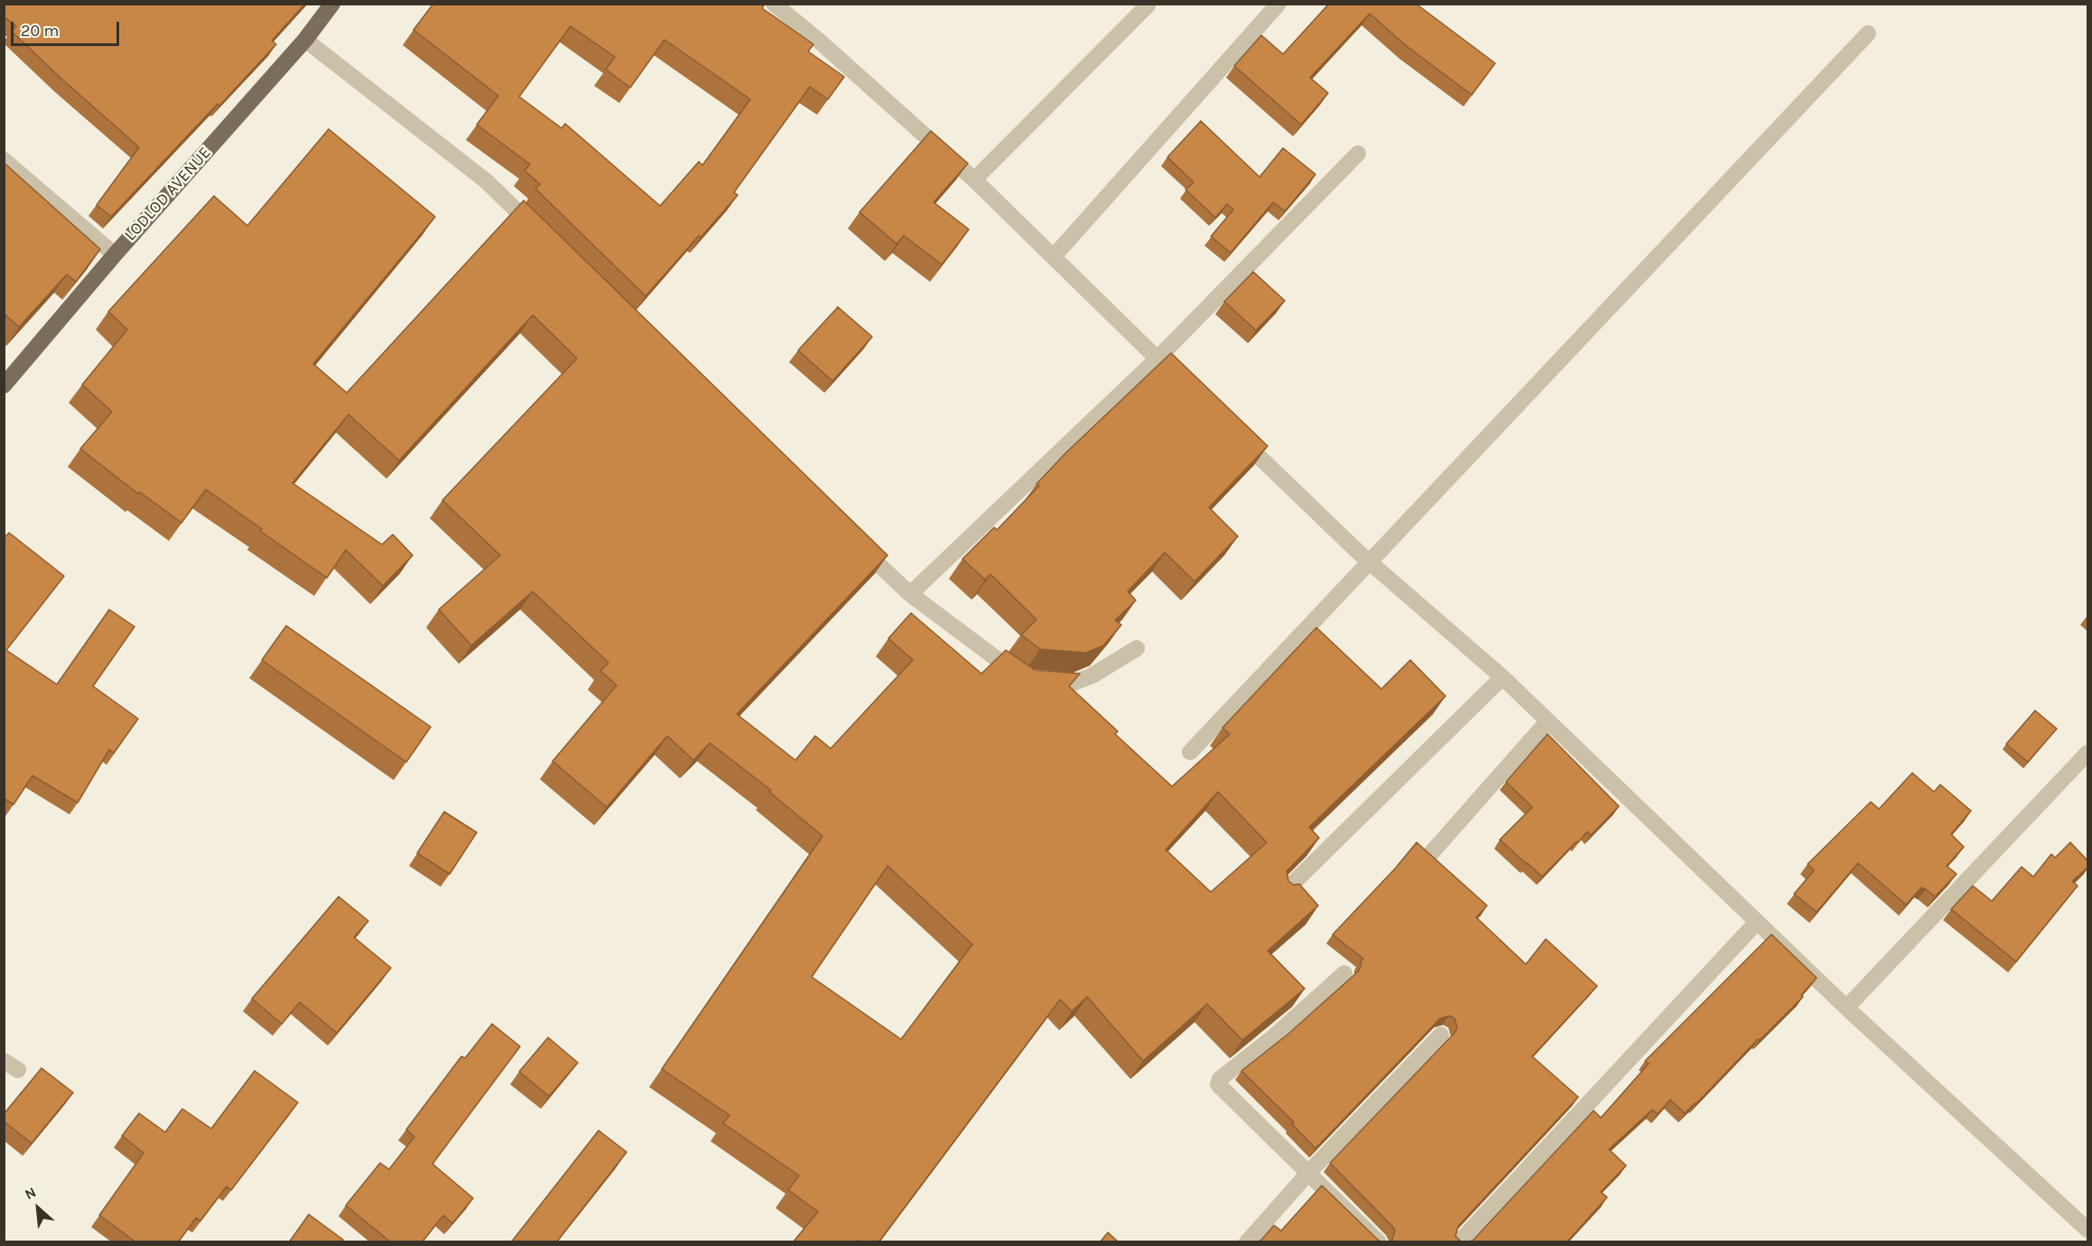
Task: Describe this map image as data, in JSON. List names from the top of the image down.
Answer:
{
  "streets": {
    "main road": ["LODLOD AVENUE"]
  },
  "scale_bar": "20 m",
  "north": "top left"
}
